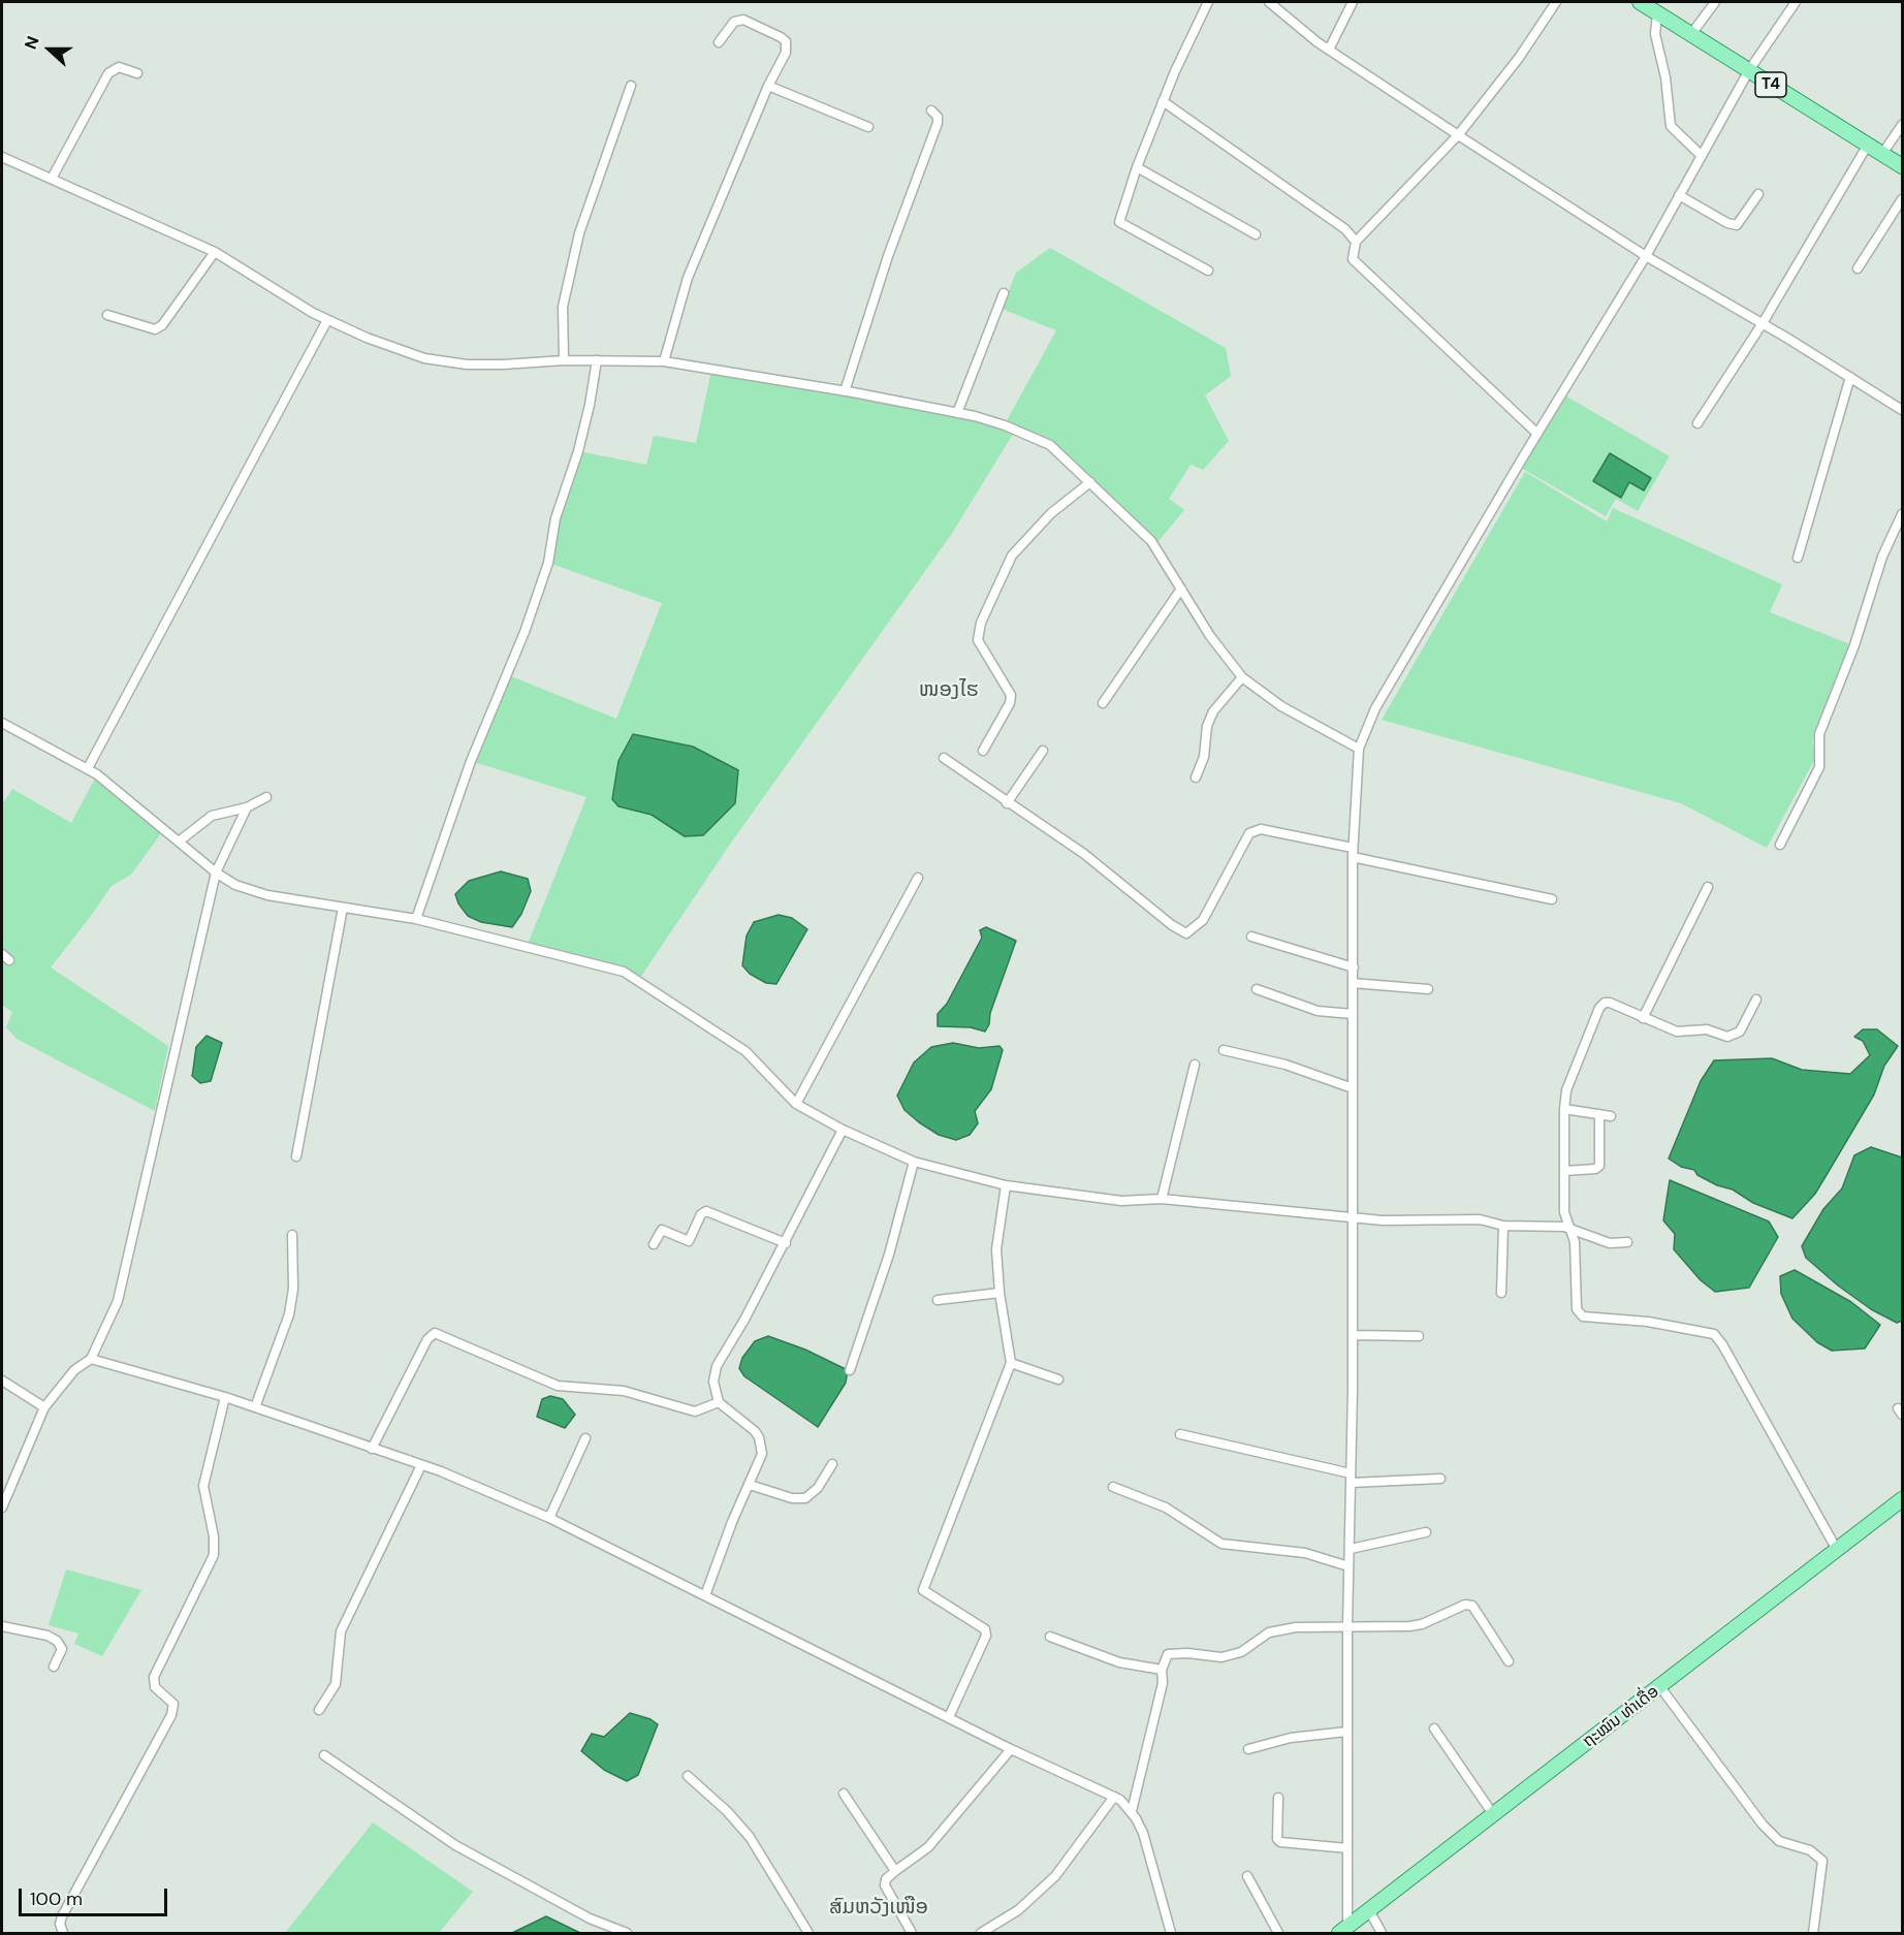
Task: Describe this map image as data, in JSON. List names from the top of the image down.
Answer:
{
  "streets": {
    "main road": ["T4", "ຖະໝົນ ທ່າເດື່ອ"]
  },
  "districts": ["ໜອງໄຮ", "ສົມຫວັງເໜືອ"],
  "scale_bar": "100 m",
  "north": "left"
}
